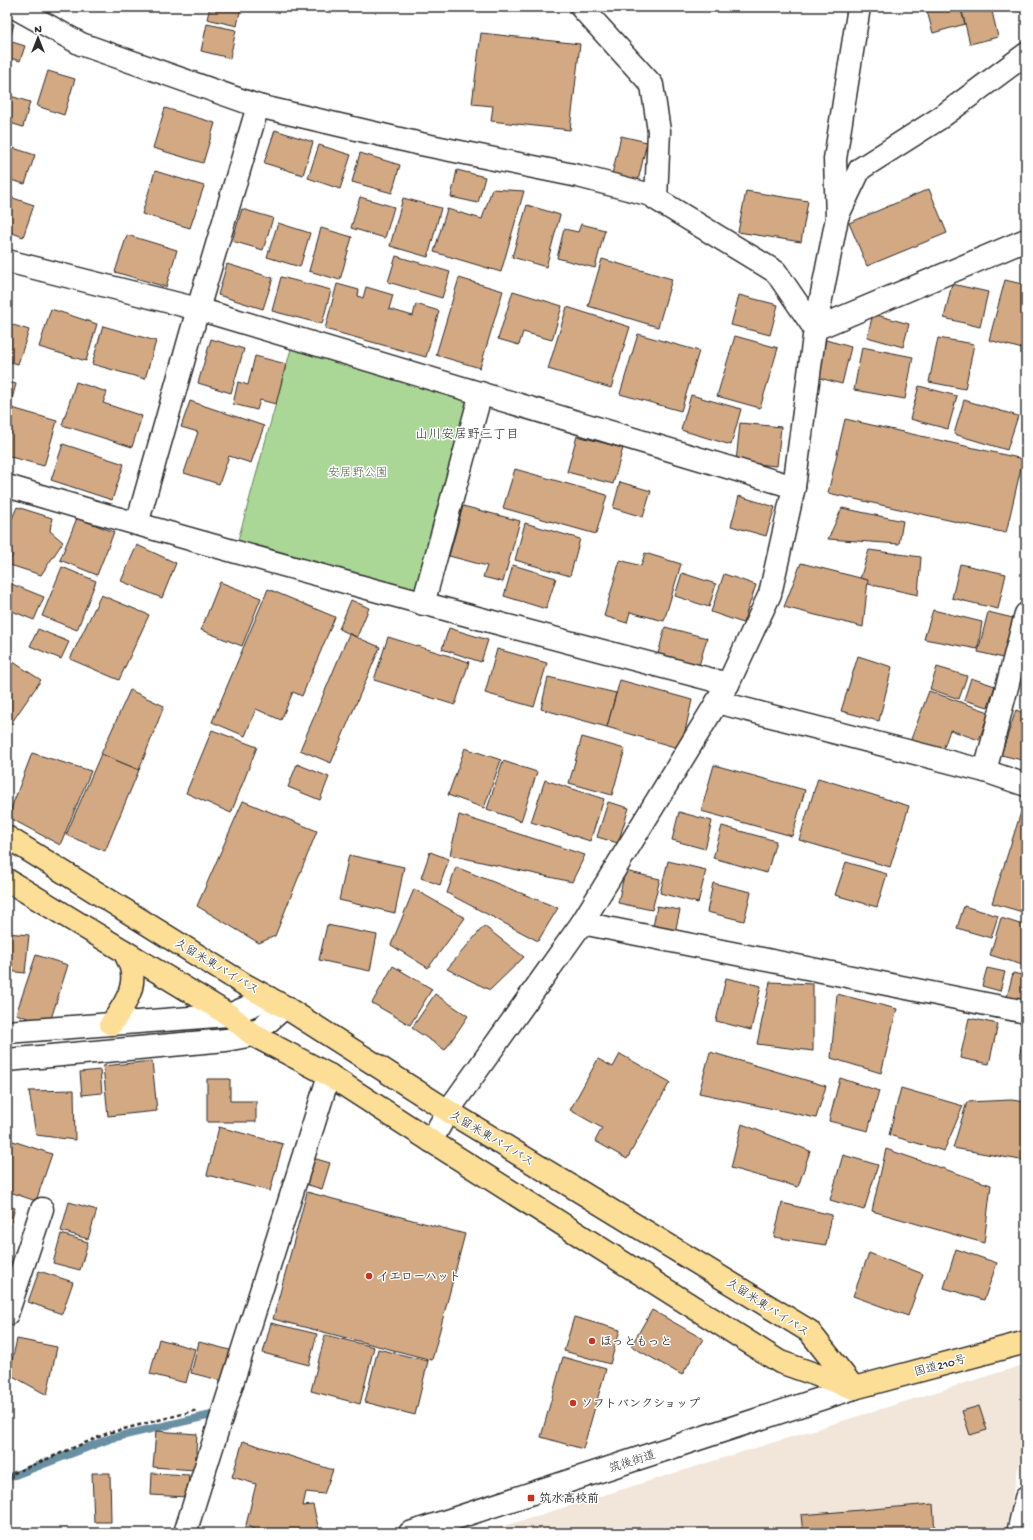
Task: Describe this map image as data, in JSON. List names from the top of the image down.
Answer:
{
  "streets": {
    "highway": ["久留米東バイパス", "国道210号"],
    "street": ["筑後街道"]
  },
  "crossings": [
    ["久留米東バイパス", "国道210号"],
    ["久留米東バイパス", "筑後街道"],
    ["国道210号", "筑後街道"]
  ],
  "districts": ["山川安居野三丁目"],
  "parks": ["安居野公園"],
  "places": {
    "other": ["イエローハット", "ほっともっと", "ソフトバンクショップ"],
    "transit": ["筑水高校前"]
  },
  "north": "top"
}
